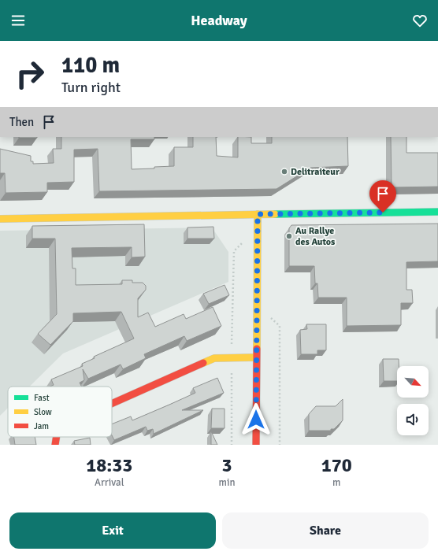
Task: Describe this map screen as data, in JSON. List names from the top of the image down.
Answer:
{
  "places": ["Delitraiteur", "Au Rallye des Autos"],
  "legend": ["Fast", "Slow", "Jam"],
  "north": "bottom right",
  "page": {
    "header": "Headway",
    "turn": ["110 m", "Turn right"],
    "then": "Then",
    "eta": [
      "18:33",
      "Arrival",
      "3",
      "min",
      "170",
      "m"
    ],
    "buttons": ["Exit", "Share"]
  }
}
